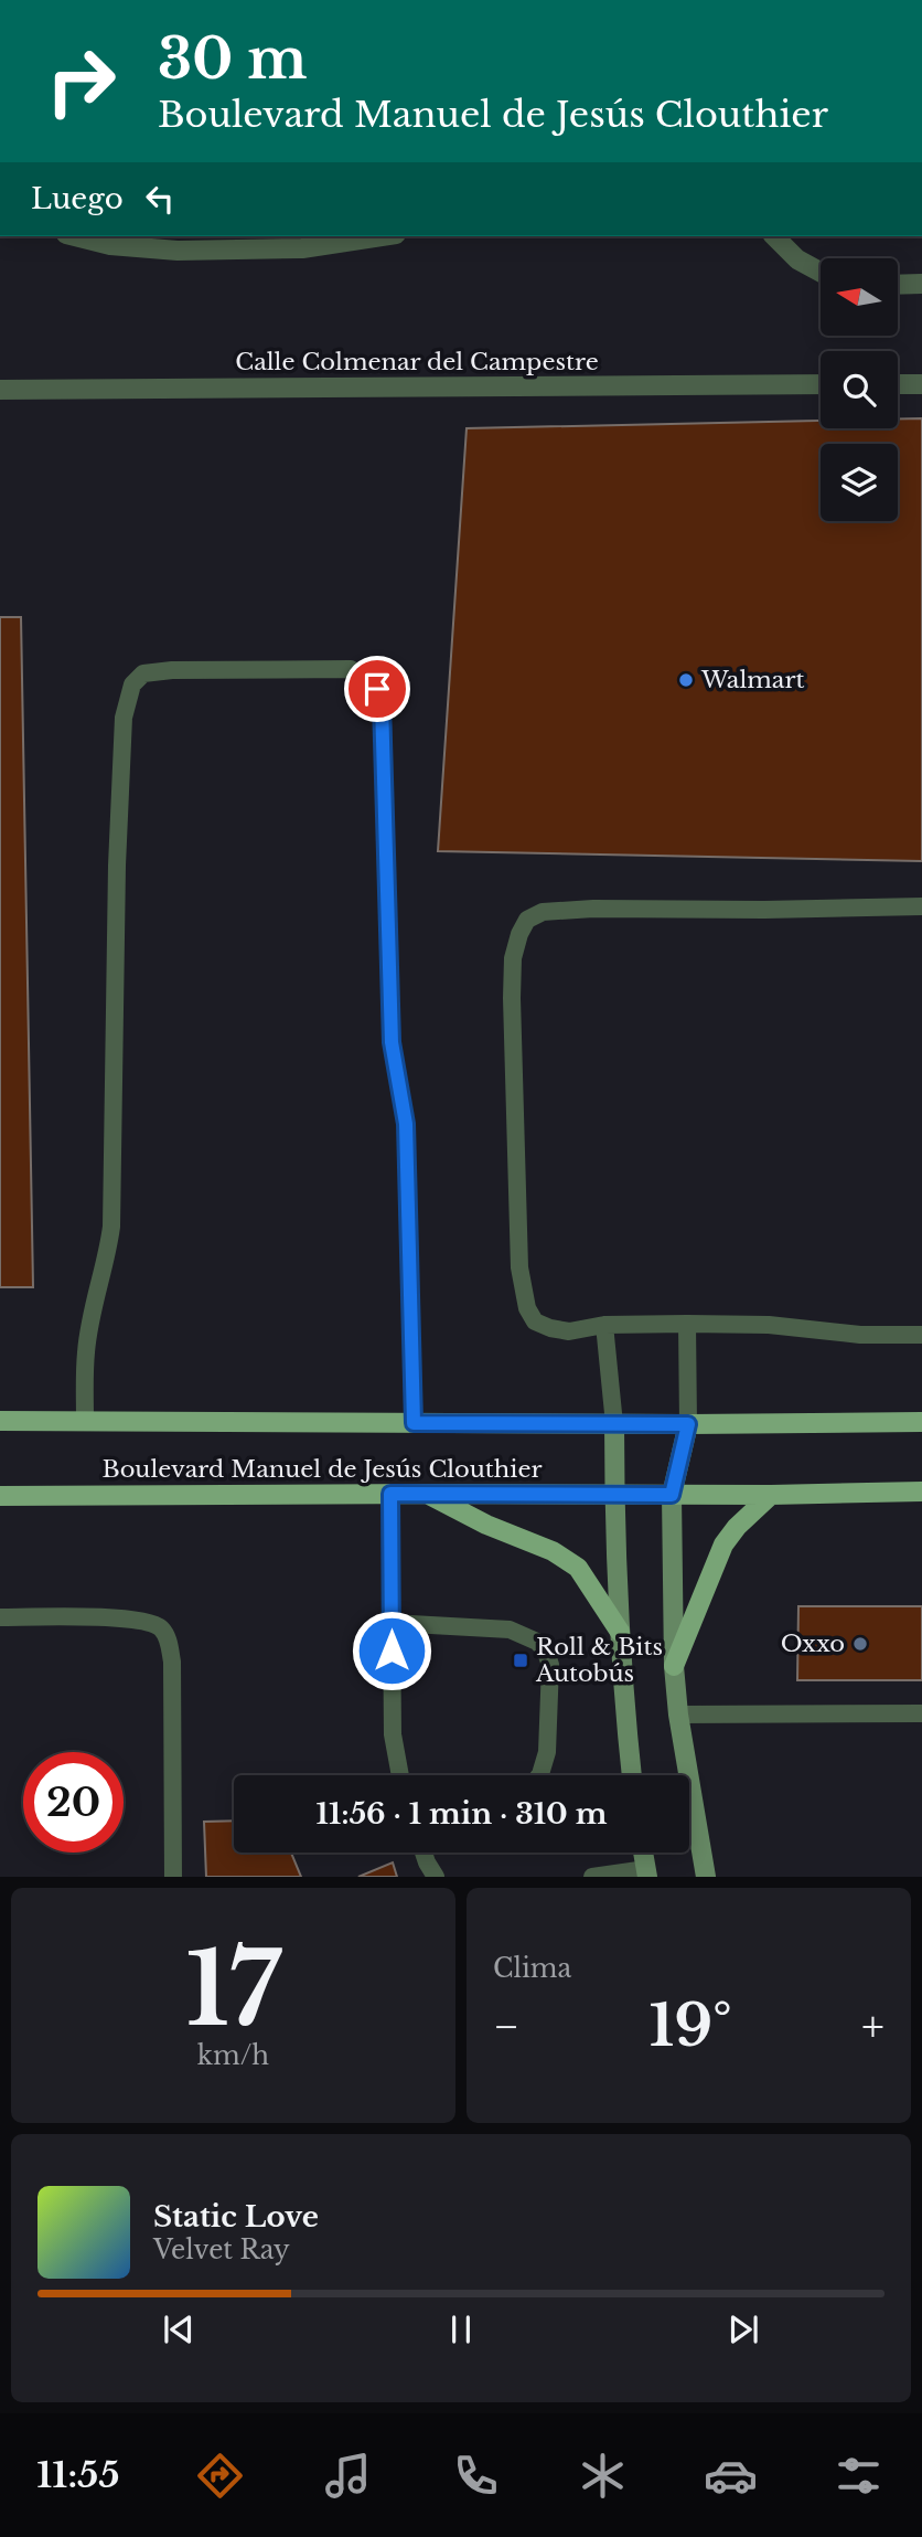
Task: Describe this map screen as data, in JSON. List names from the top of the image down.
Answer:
{
  "streets": {
    "main road": ["Boulevard Manuel de Jesús Clouthier"],
    "street": ["Calle Colmenar del Campestre"]
  },
  "places": {
    "other": ["Walmart", "Oxxo"],
    "transit": ["Roll & Bits Autobús"]
  },
  "north": "left",
  "page": {
    "turn": ["30 m", "Boulevard Manuel de Jesús Clouthier"],
    "then": "Luego",
    "limit": "20",
    "trip": "11:56 · 1 min · 310 m",
    "tile": [
      ["17", "km/h"],
      "Clima"
    ],
    "heat": ["−", "19°", "+"],
    "song": ["Static Love", "Velvet Ray"],
    "tabs": "11:55"
  }
}
